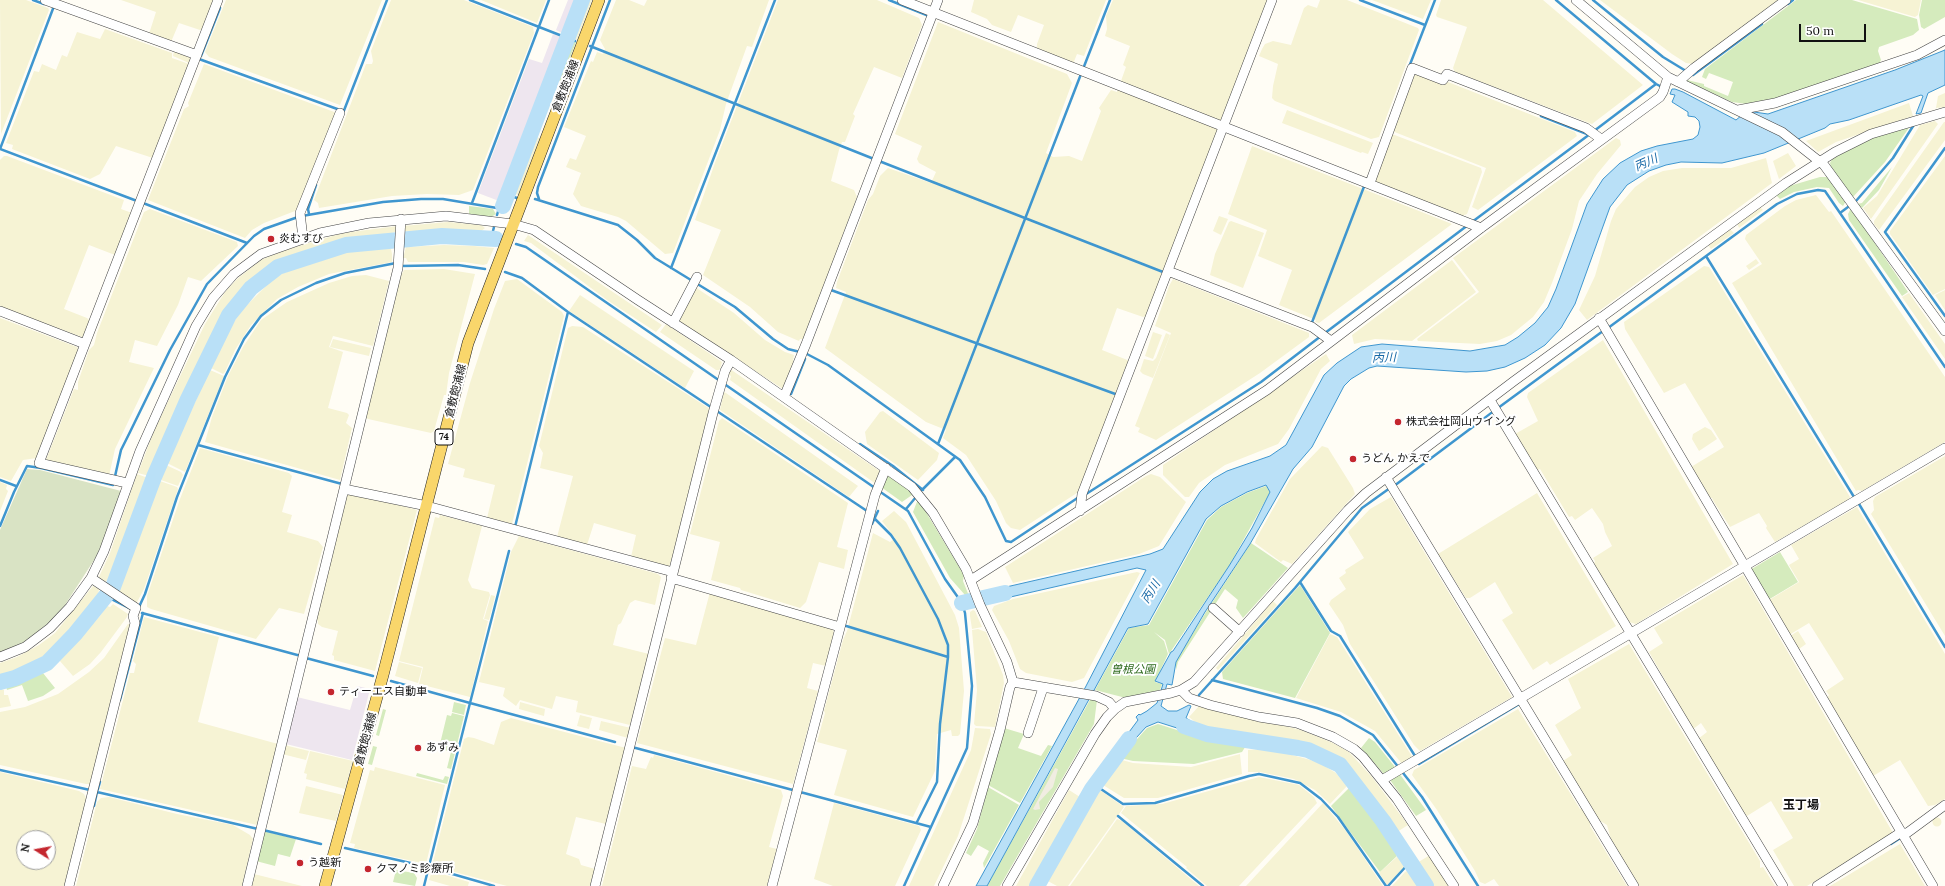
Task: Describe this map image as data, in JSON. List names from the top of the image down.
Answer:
{
  "streets": {
    "main road": ["倉敷飽浦線", "74"]
  },
  "districts": ["玉丁場"],
  "water": ["丙川"],
  "parks": ["曽根公園"],
  "places": [
    "炎むすび",
    "株式会社岡山ウイング",
    "うどん かえで",
    "ティーエス自動車",
    "あずみ",
    "う越新",
    "クマノミ診療所"
  ],
  "scale_bar": "50 m",
  "north": "left"
}
